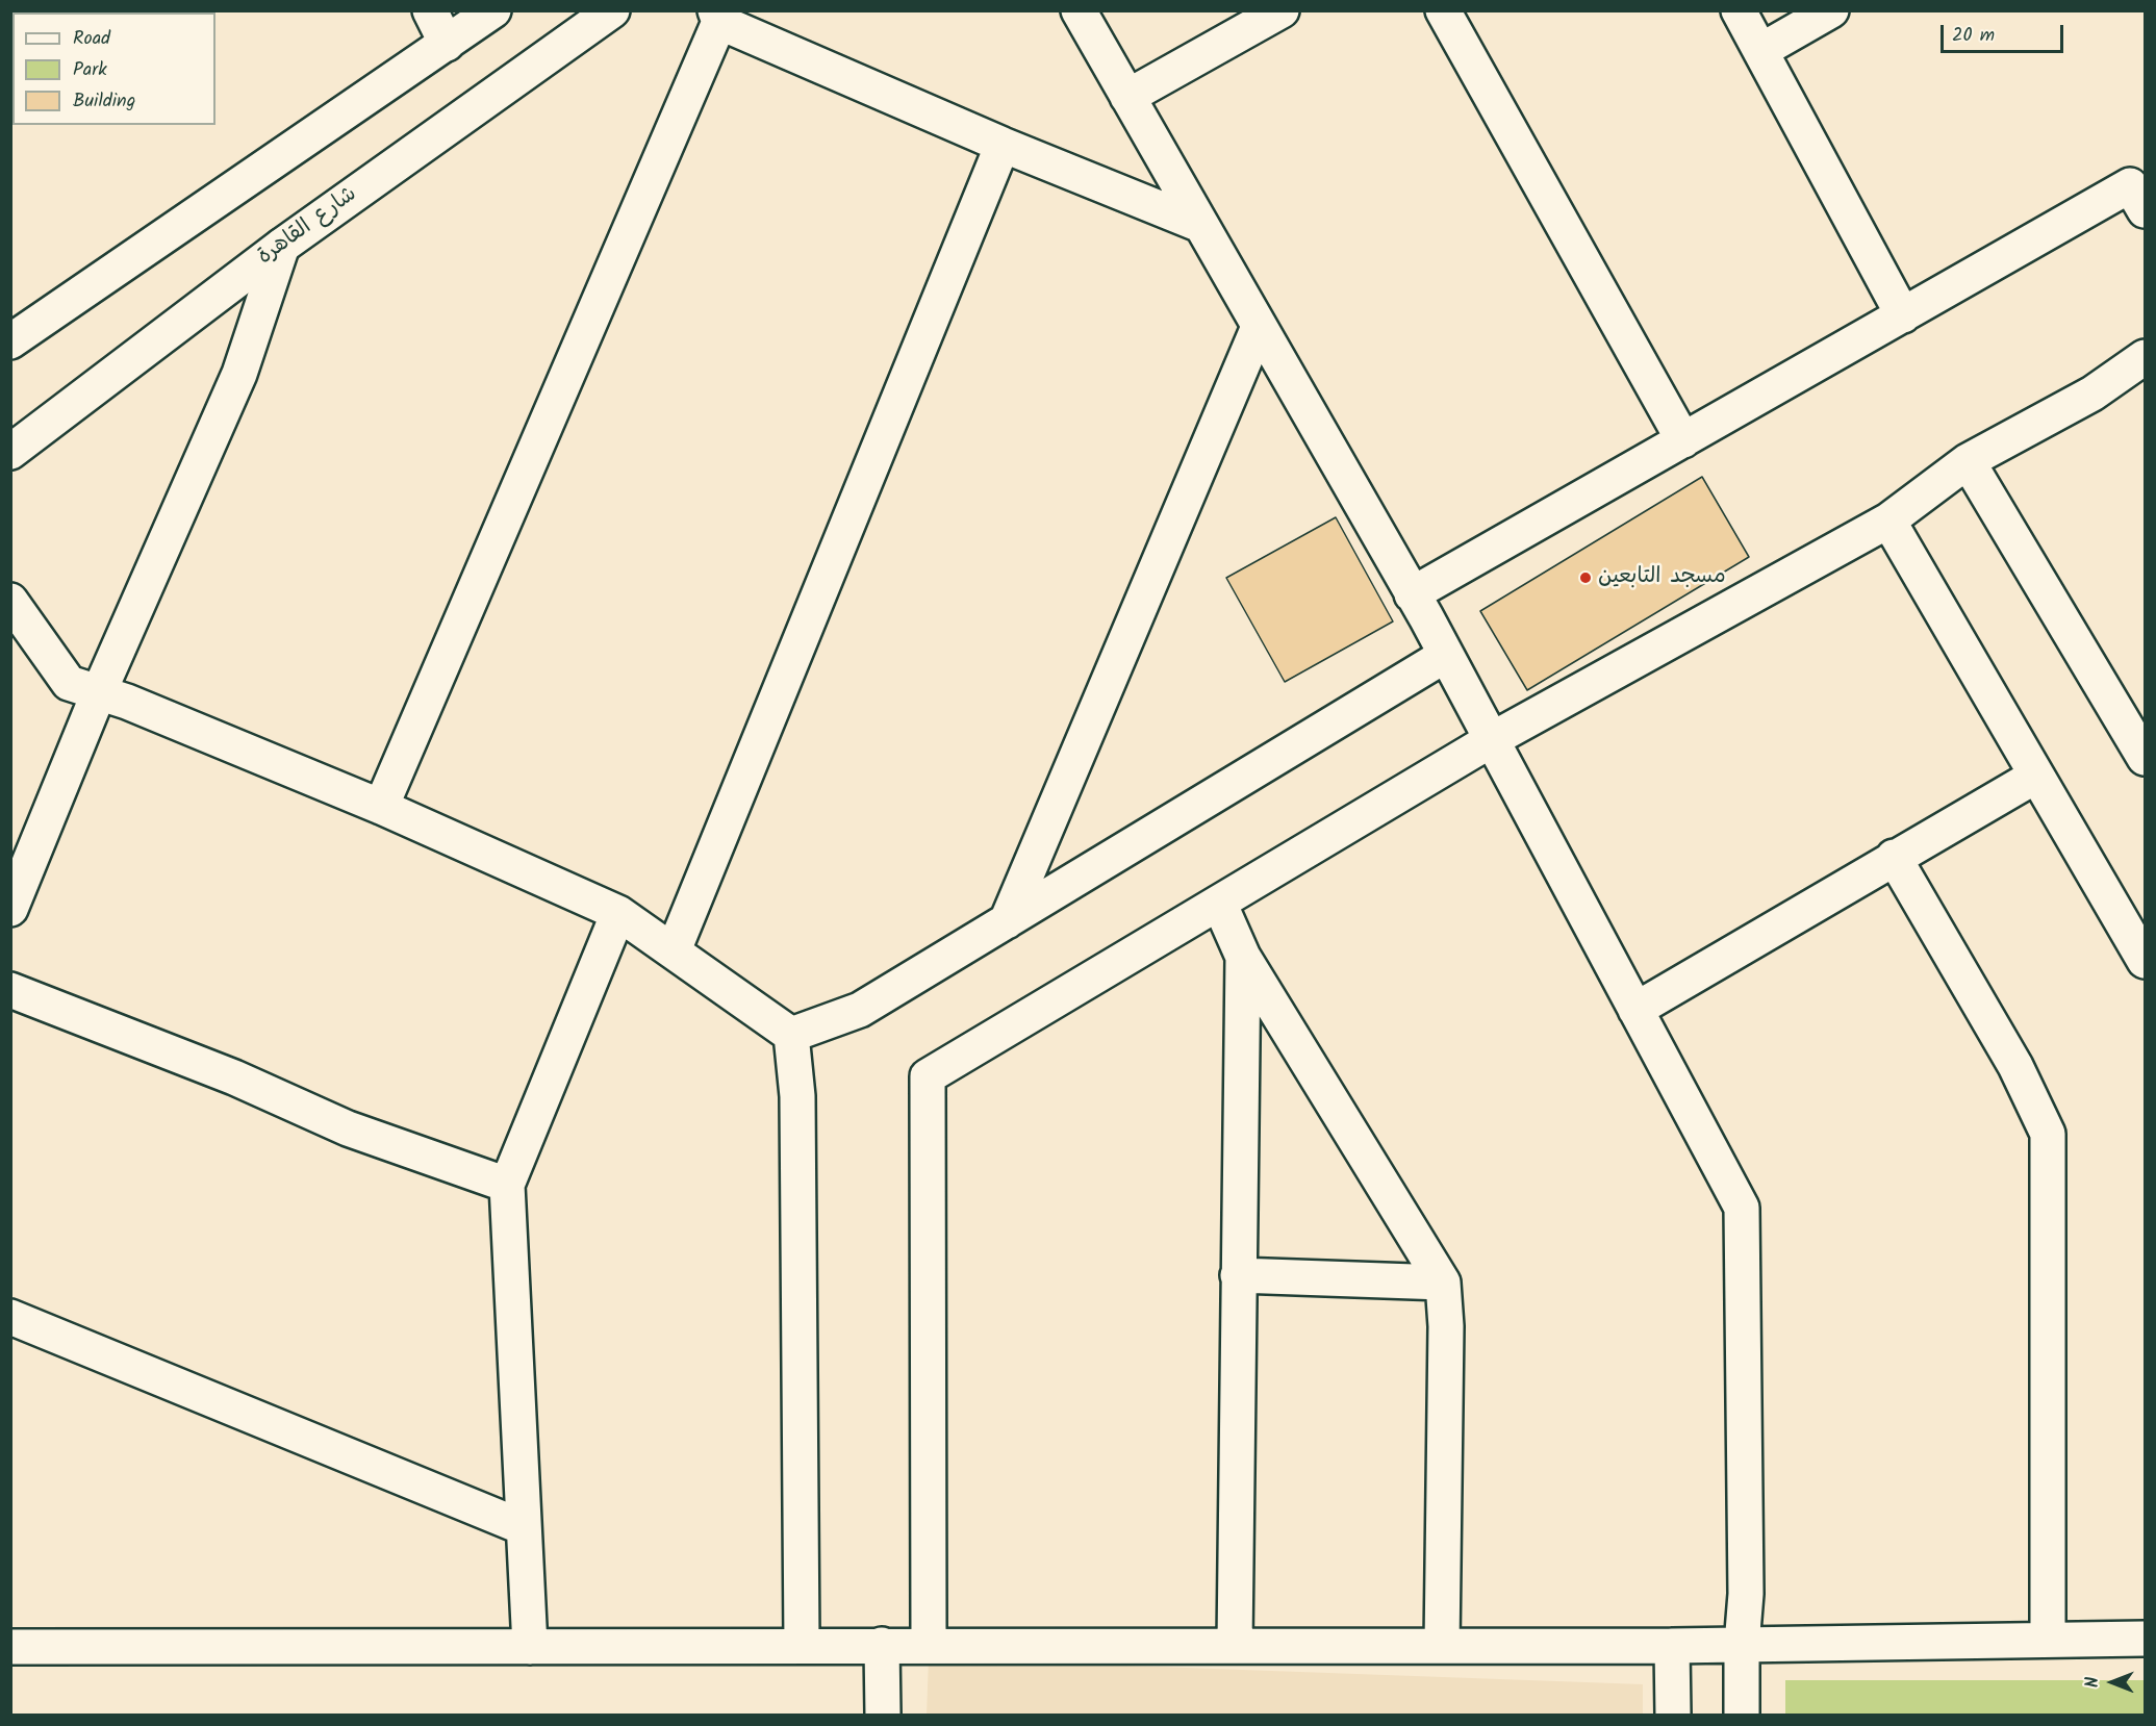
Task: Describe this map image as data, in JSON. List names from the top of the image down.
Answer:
{
  "streets": {
    "street": ["شارع القاهرة"]
  },
  "places": ["مسجد التابعين"],
  "legend": ["Road", "Park", "Building"],
  "scale_bar": "20 m",
  "north": "left"
}
